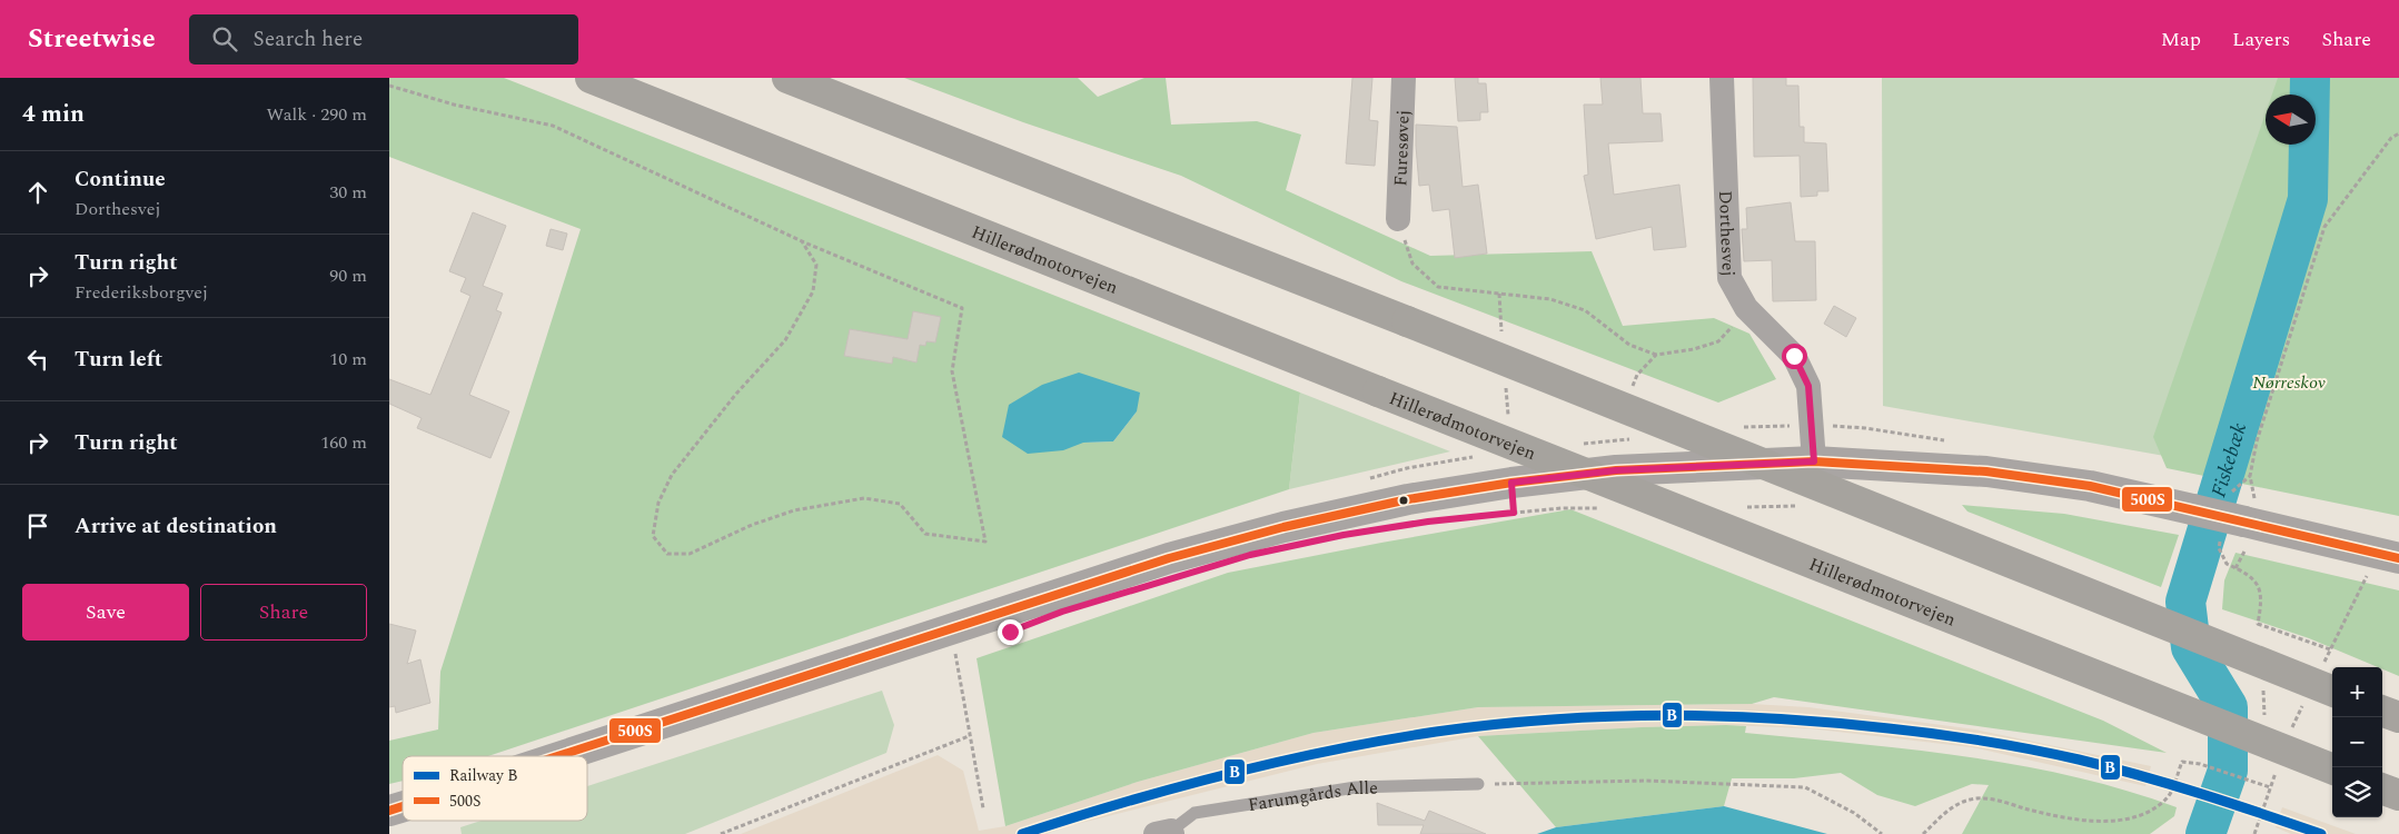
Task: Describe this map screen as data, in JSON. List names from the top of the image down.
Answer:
{
  "streets": {
    "highway": ["Hillerødmotorvejen"],
    "street": ["Furesøvej", "Dorthesvej"],
    "lane": ["Farumgårds Alle"]
  },
  "water": ["Fiskebæk"],
  "parks": ["Nørreskov"],
  "lines": ["transit line 500S", "rail line B"],
  "legend": ["Railway B", "500S"],
  "north": "left",
  "page": {
    "header": "Streetwise",
    "search": "Search here",
    "nav": ["Map", "Layers", "Share"],
    "heading": ["4 min", "Walk · 290 m"],
    "list": [
      ["Continue", "Dorthesvej", "30 m"],
      ["Turn right", "Frederiksborgvej", "90 m"],
      ["Turn left", "10 m"],
      ["Turn right", "160 m"],
      "Arrive at destination"
    ],
    "buttons": ["Save", "Share"],
    "map_buttons": ["+", "−"]
  }
}
